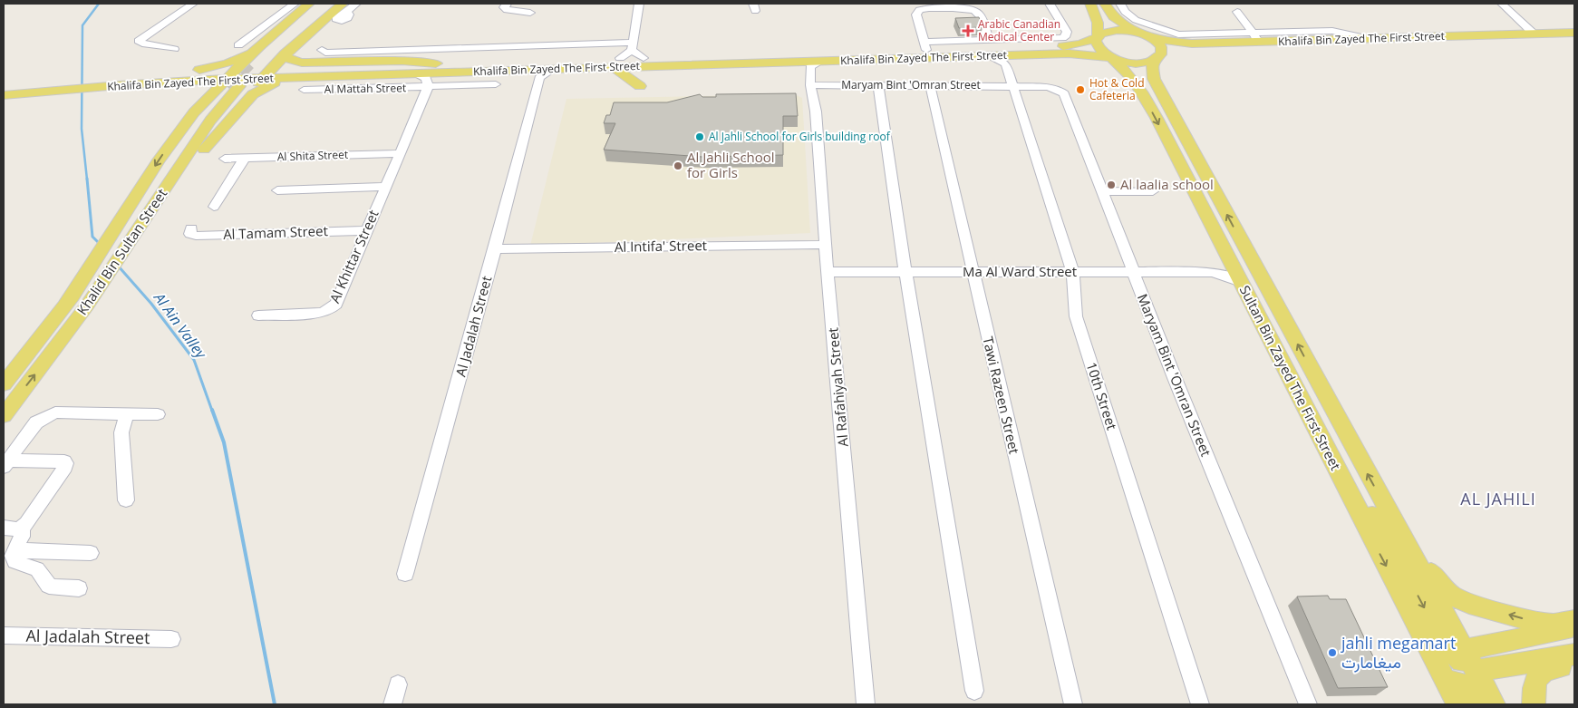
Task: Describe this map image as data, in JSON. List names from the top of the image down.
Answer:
{
  "streets": {
    "main road": ["Khalifa Bin Zayed The First Street", "Khalid Bin Sultan Street", "Sultan Bin Zayed The First Street"],
    "street": [
      "Maryam Bint 'Omran Street",
      "Al Mattah Street",
      "Al Shita Street",
      "Al Tamam Street",
      "Al Intifa' Street",
      "Al Khittar Street",
      "Ma Al Ward Street",
      "Al Jadalah Street",
      "Al Rafahiyah Street",
      "Tawi Razeen Street",
      "10th Street"
    ]
  },
  "crossings": [
    ["Khalifa Bin Zayed The First Street", "Khalid Bin Sultan Street"],
    ["Khalifa Bin Zayed The First Street", "Al Jadalah Street"],
    ["Khalifa Bin Zayed The First Street", "Sultan Bin Zayed The First Street"],
    ["Maryam Bint 'Omran Street", "Ma Al Ward Street"],
    ["Maryam Bint 'Omran Street", "Al Rafahiyah Street"],
    ["Maryam Bint 'Omran Street", "Tawi Razeen Street"],
    ["Maryam Bint 'Omran Street", "10th Street"],
    ["Al Mattah Street", "Al Khittar Street"],
    ["Al Shita Street", "Al Khittar Street"],
    ["Al Tamam Street", "Al Khittar Street"],
    ["Al Intifa' Street", "Al Jadalah Street"],
    ["Al Intifa' Street", "Al Rafahiyah Street"],
    ["Ma Al Ward Street", "Sultan Bin Zayed The First Street"],
    ["Ma Al Ward Street", "Al Rafahiyah Street"],
    ["Ma Al Ward Street", "Tawi Razeen Street"],
    ["Ma Al Ward Street", "10th Street"]
  ],
  "districts": ["AL JAHILI"],
  "water": ["Al Ain Valley"],
  "places": {
    "health": ["Arabic Canadian Medical Center"],
    "other": [
      "Hot & Cold Cafeteria",
      "Al Jahli School for Girls building roof",
      "Al Jahli School for Girls",
      "Al laalia school",
      "jahli megamart ميغامارت"
    ]
  }
}
